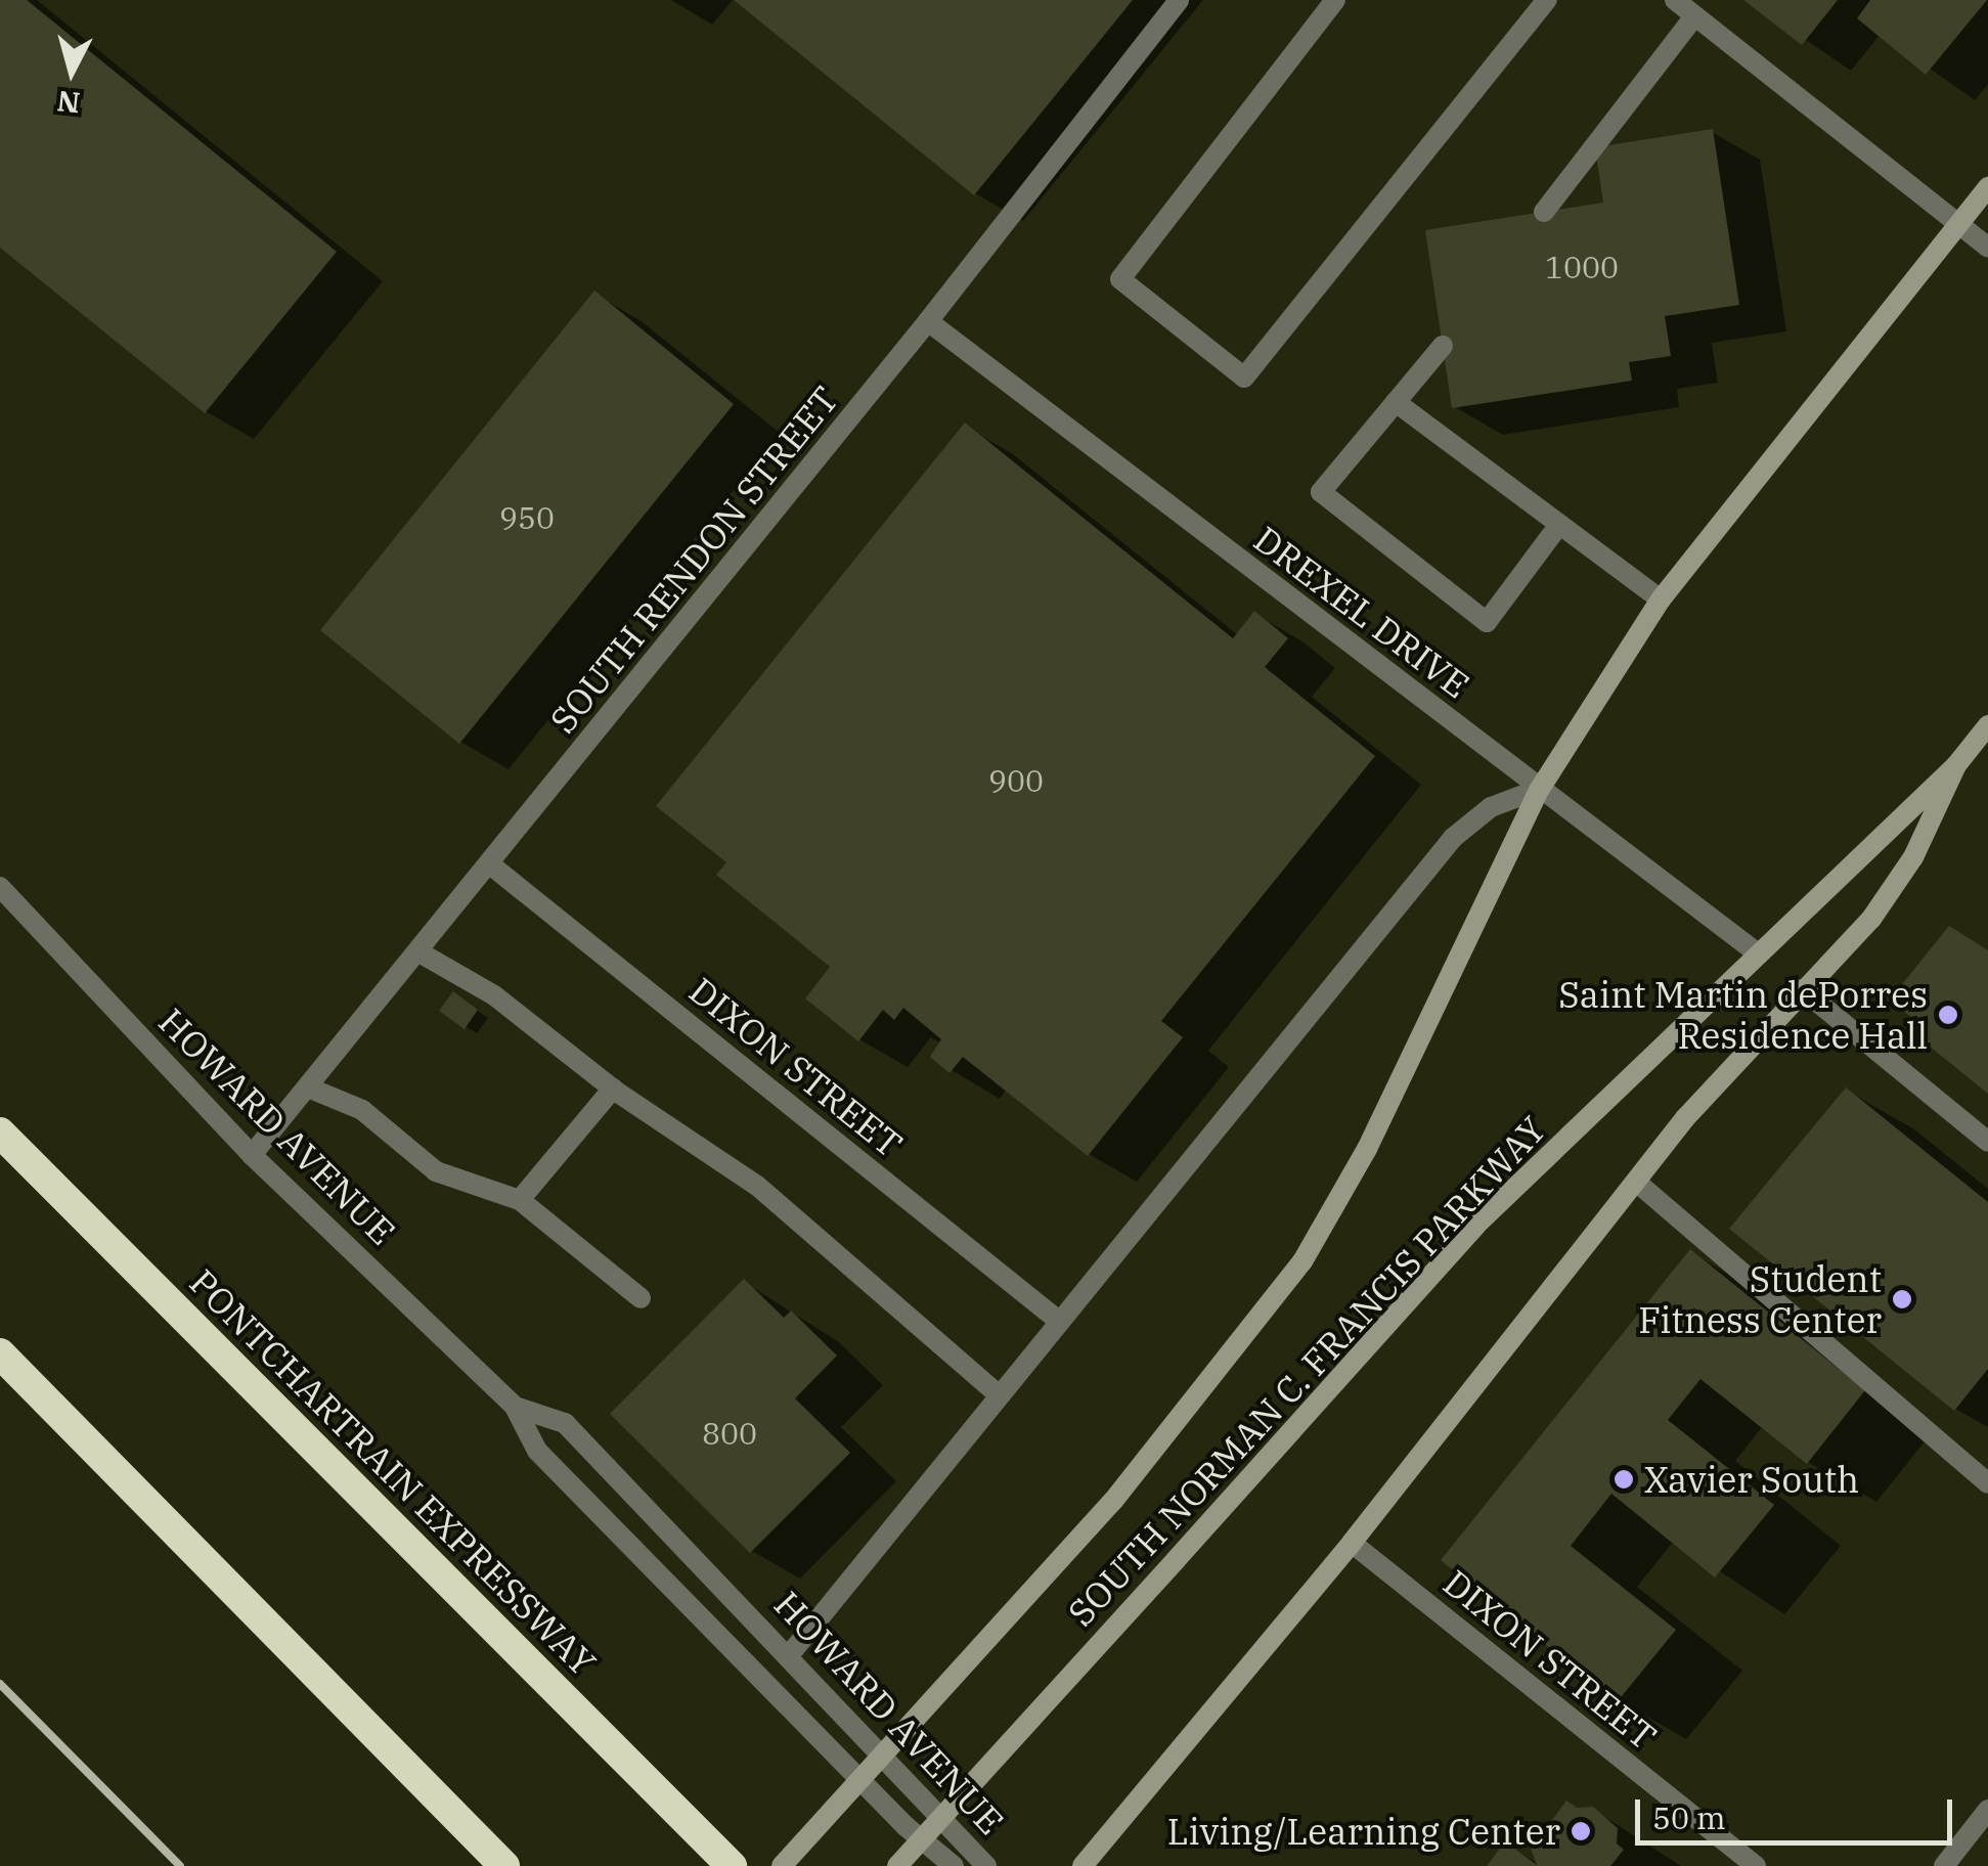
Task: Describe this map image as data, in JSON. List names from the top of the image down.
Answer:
{
  "streets": {
    "highway": ["PONTCHARTRAIN EXPRESSWAY"],
    "street": [
      "SOUTH RENDON STREET",
      "DREXEL DRIVE",
      "DIXON STREET",
      "HOWARD AVENUE",
      "SOUTH NORMAN C. FRANCIS PARKWAY"
    ]
  },
  "crossings": [
    ["SOUTH RENDON STREET", "DREXEL DRIVE"],
    ["SOUTH RENDON STREET", "DIXON STREET"],
    ["SOUTH RENDON STREET", "HOWARD AVENUE"],
    ["DREXEL DRIVE", "SOUTH NORMAN C. FRANCIS PARKWAY"],
    ["DIXON STREET", "SOUTH NORMAN C. FRANCIS PARKWAY"]
  ],
  "places": [
    "Saint Martin dePorres Residence Hall",
    "Student Fitness Center",
    "Xavier South",
    "Living/Learning Center"
  ],
  "house_numbers": [
    "1000",
    "950",
    "900",
    "800"
  ],
  "scale_bar": "50 m",
  "north": "bottom"
}
